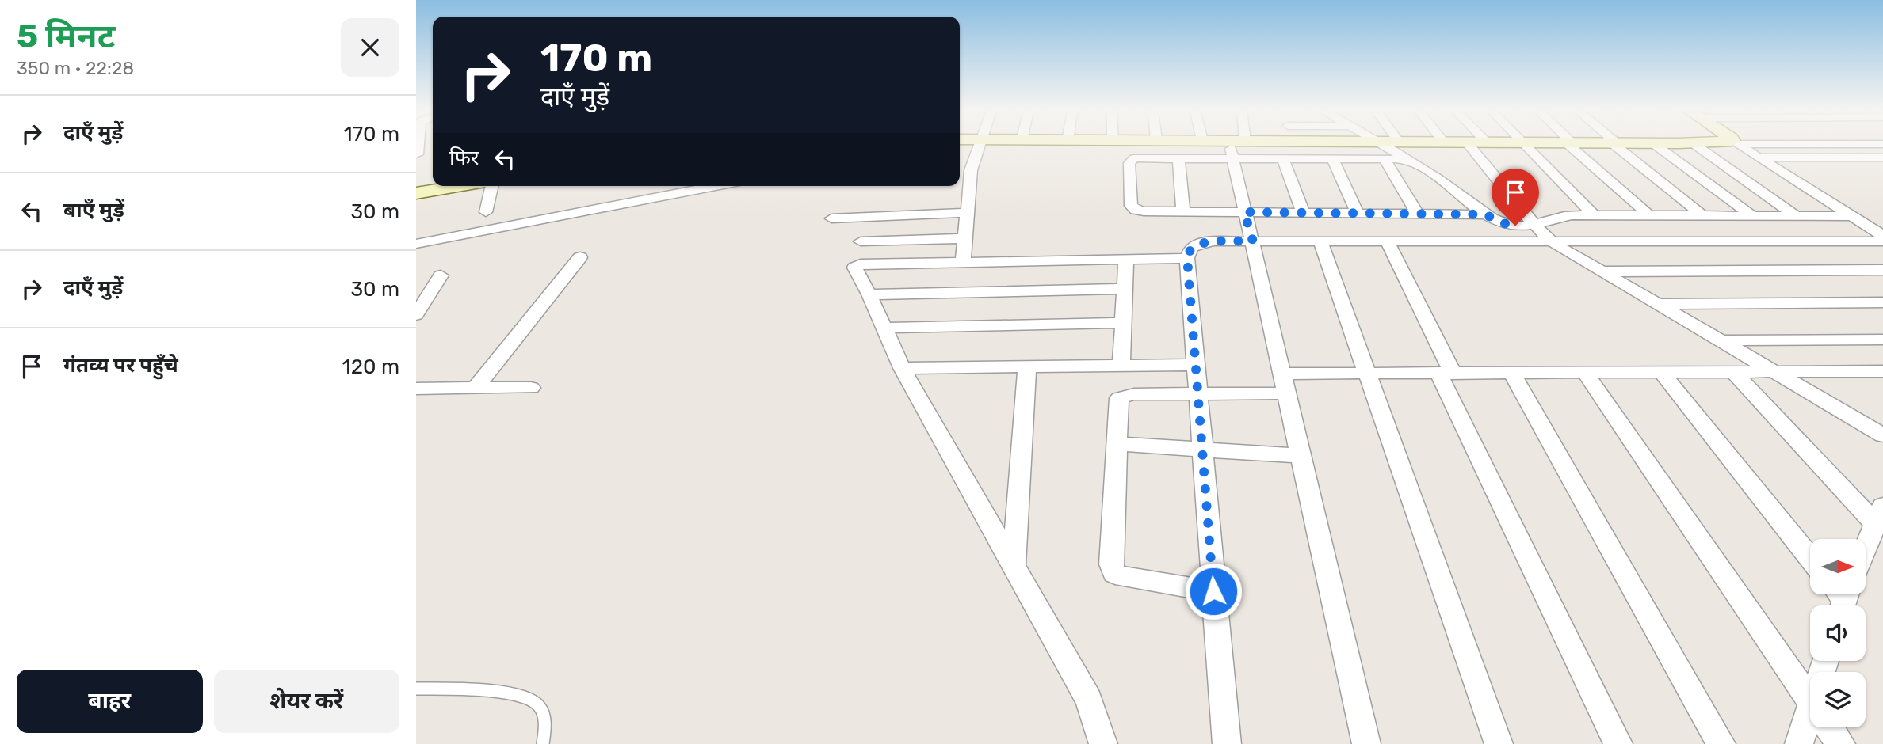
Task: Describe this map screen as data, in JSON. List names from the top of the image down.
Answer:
{
  "north": "right",
  "page": {
    "heading": ["5 मिनट", "350 m · 22:28"],
    "turn": ["170 m", "दाएँ मुड़ें"],
    "list": [
      {
        "name": "दाएँ मुड़ें",
        "value": "170 m"
      },
      {
        "name": "बाएँ मुड़ें",
        "value": "30 m"
      },
      {
        "name": "दाएँ मुड़ें",
        "value": "30 m"
      },
      {
        "name": "गंतव्य पर पहुँचे",
        "value": "120 m"
      }
    ],
    "then": "फिर",
    "buttons": ["बाहर", "शेयर करें"]
  }
}
